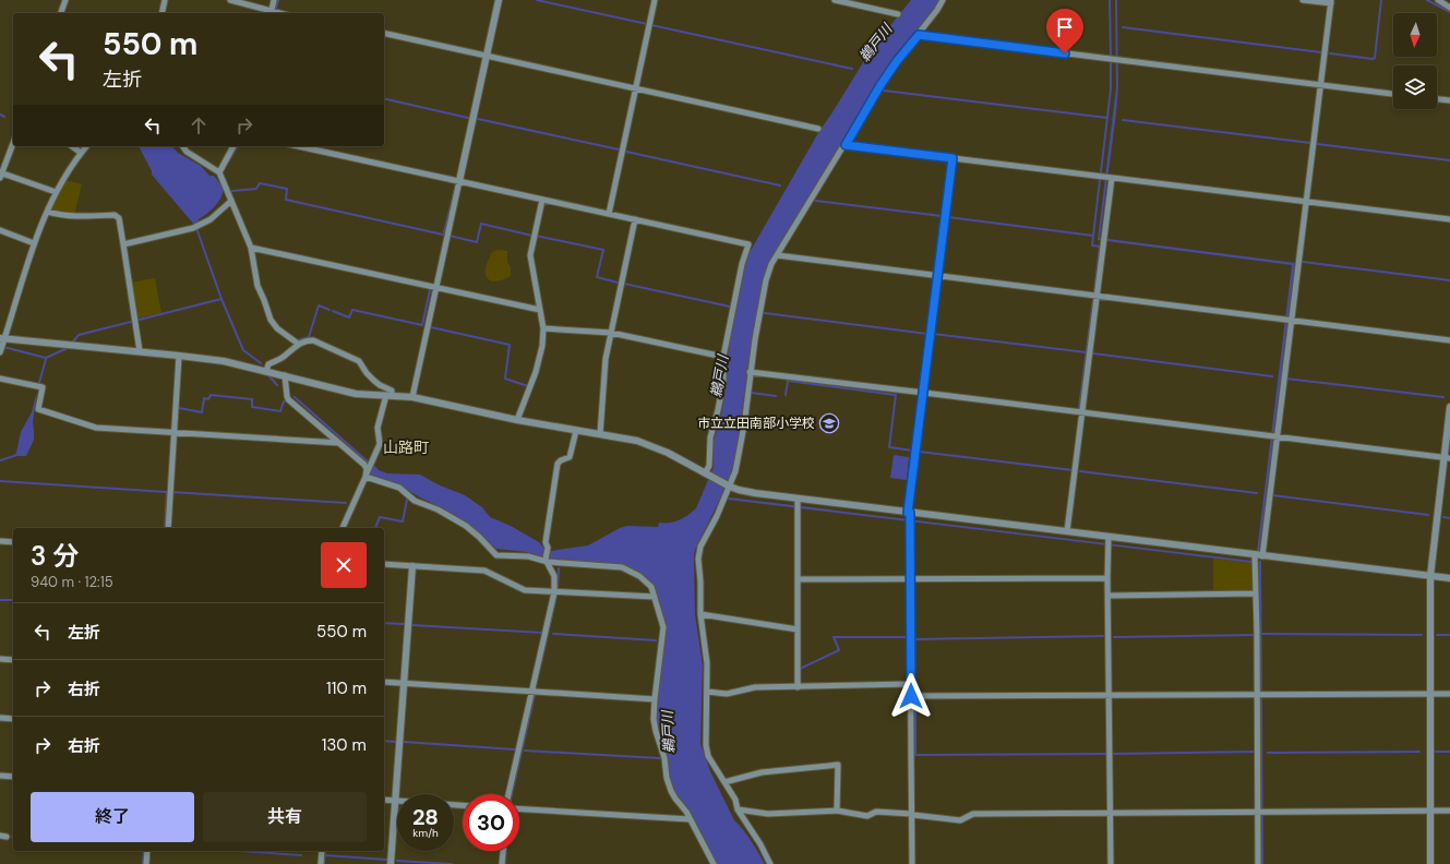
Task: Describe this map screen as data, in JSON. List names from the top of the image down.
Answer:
{
  "districts": ["山路町"],
  "water": ["鵜戸川"],
  "places": {
    "school or university": ["市立立田南部小学校"]
  },
  "north": "bottom",
  "page": {
    "turn": ["550 m", "左折"],
    "heading": ["3 分", "940 m · 12:15"],
    "list": [
      {
        "name": "左折",
        "value": "550 m"
      },
      {
        "name": "右折",
        "value": "110 m"
      },
      {
        "name": "右折",
        "value": "130 m"
      }
    ],
    "buttons": ["終了", "共有"],
    "speed": "28 km/h",
    "limit": "30"
  }
}
